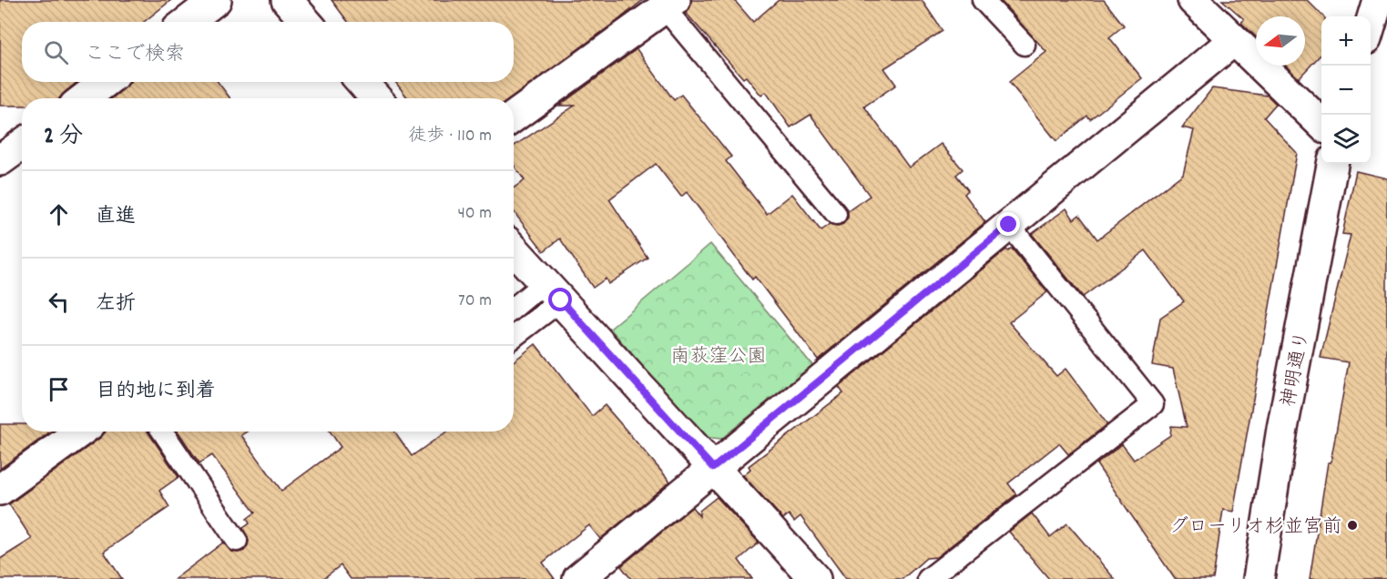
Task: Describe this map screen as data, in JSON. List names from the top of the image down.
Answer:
{
  "streets": {
    "street": ["神明通り"]
  },
  "parks": ["南荻窪公園"],
  "places": ["グローリオ杉並宮前"],
  "north": "left",
  "page": {
    "map_buttons": ["+", "−"],
    "search": "ここで検索",
    "heading": ["2 分", "徒歩 · 110 m"],
    "list": [
      ["直進", "40 m"],
      ["左折", "70 m"],
      "目的地に到着"
    ]
  }
}
